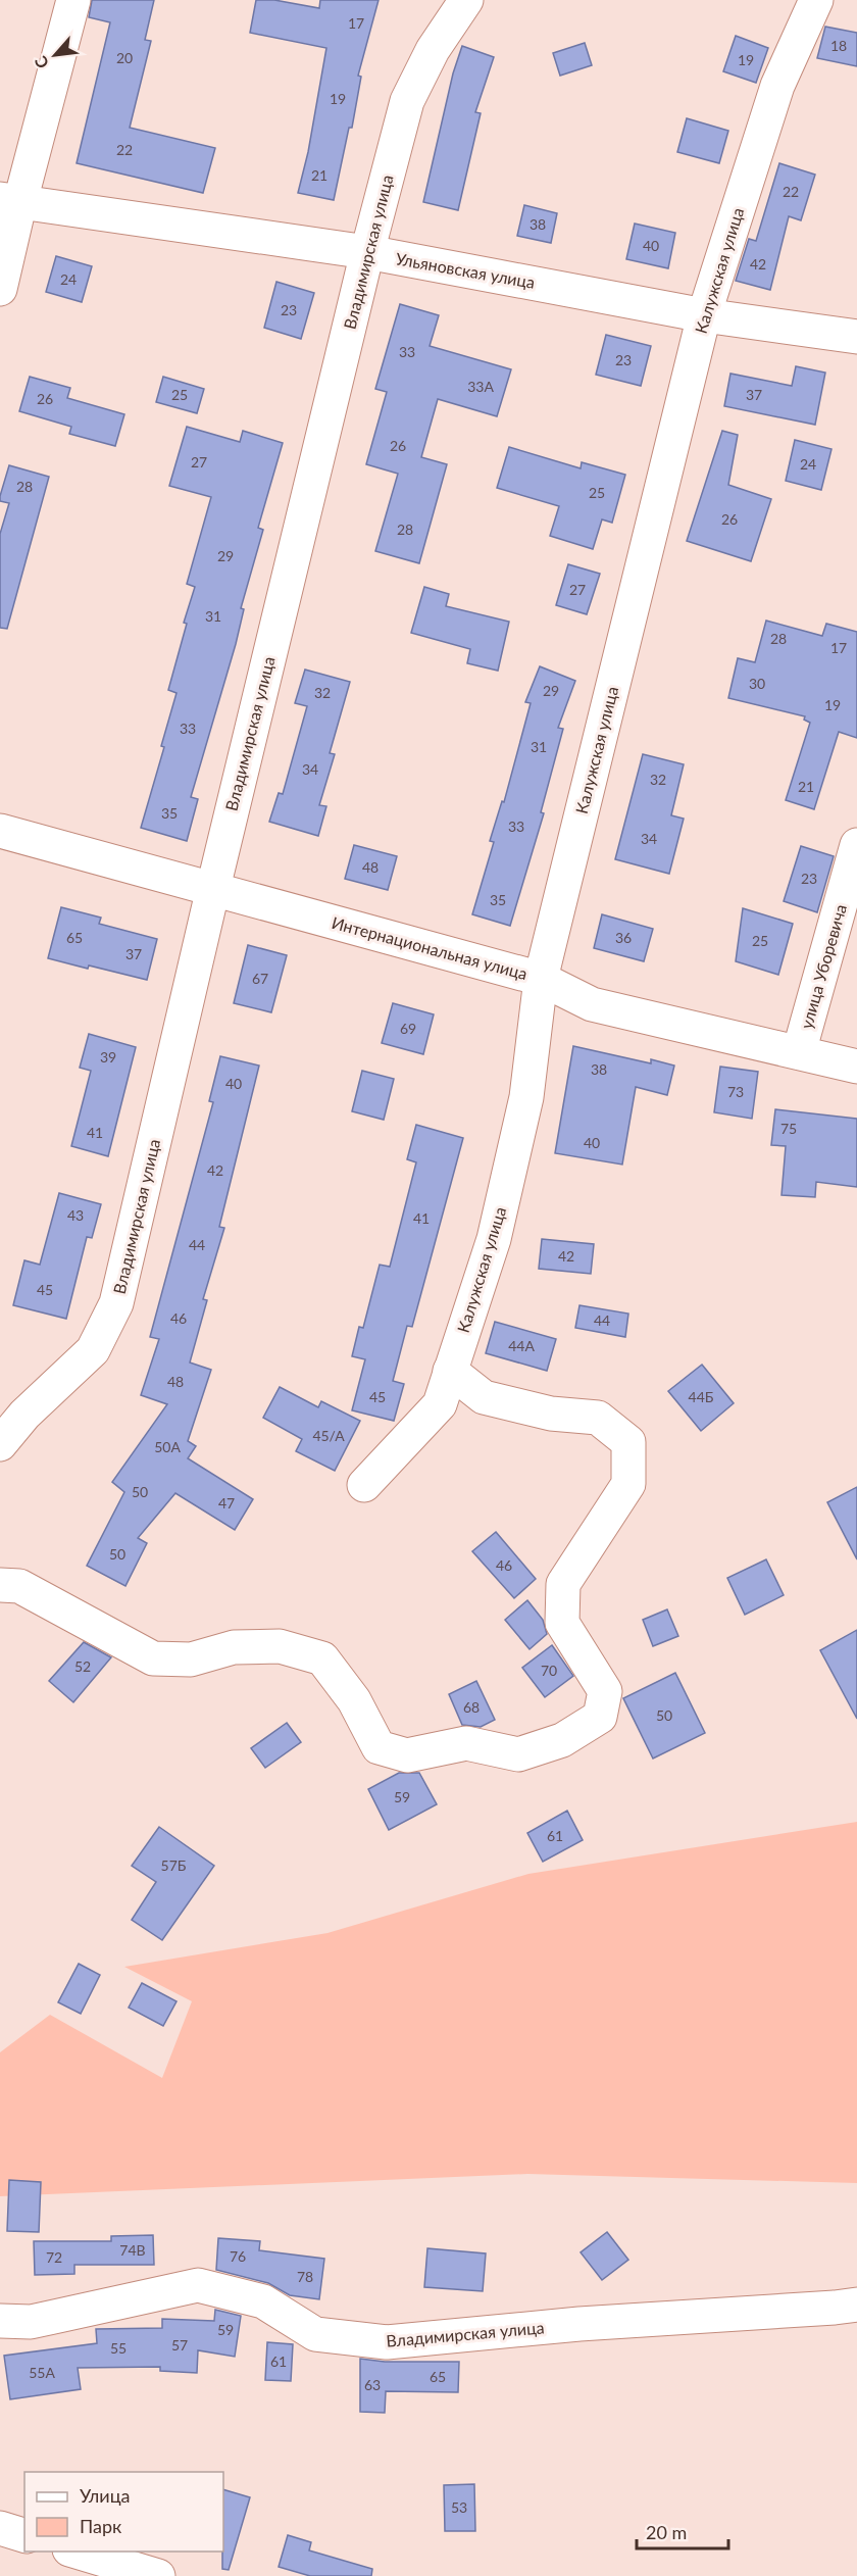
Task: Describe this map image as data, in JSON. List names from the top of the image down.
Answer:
{
  "streets": {
    "street": [
      "Владимирская улица",
      "Ульяновская улица",
      "Калужская улица",
      "Интернациональная улица",
      "улица Уборевича"
    ]
  },
  "crossings": [
    ["Владимирская улица", "Ульяновская улица"],
    ["Владимирская улица", "Интернациональная улица"],
    ["Ульяновская улица", "Калужская улица"],
    ["Калужская улица", "Интернациональная улица"],
    ["Интернациональная улица", "улица Уборевича"]
  ],
  "house_numbers": [
    "17",
    "18",
    "20",
    "19",
    "19",
    "22",
    "21",
    "22",
    "38",
    "40",
    "42",
    "24",
    "23",
    "33",
    "23",
    "33А",
    "25",
    "37",
    "26",
    "26",
    "27",
    "24",
    "28",
    "25",
    "26",
    "28",
    "29",
    "27",
    "31",
    "28",
    "17",
    "30",
    "29",
    "32",
    "19",
    "33",
    "31",
    "34",
    "32",
    "21",
    "35",
    "33",
    "34",
    "48",
    "23",
    "35",
    "65",
    "36",
    "25",
    "37",
    "67",
    "69",
    "39",
    "38",
    "40",
    "73",
    "75",
    "41",
    "40",
    "42",
    "43",
    "41",
    "44",
    "42",
    "45",
    "46",
    "44",
    "44А",
    "48",
    "45",
    "44Б",
    "45/А",
    "50А",
    "50",
    "47",
    "50",
    "46",
    "52",
    "70",
    "68",
    "50",
    "59",
    "61",
    "57Б",
    "74В",
    "76",
    "72",
    "78",
    "59",
    "57",
    "55",
    "61",
    "55А",
    "65",
    "63",
    "53"
  ],
  "legend": ["Улица", "Парк"],
  "scale_bar": "20 m",
  "north": "bottom left"
}
